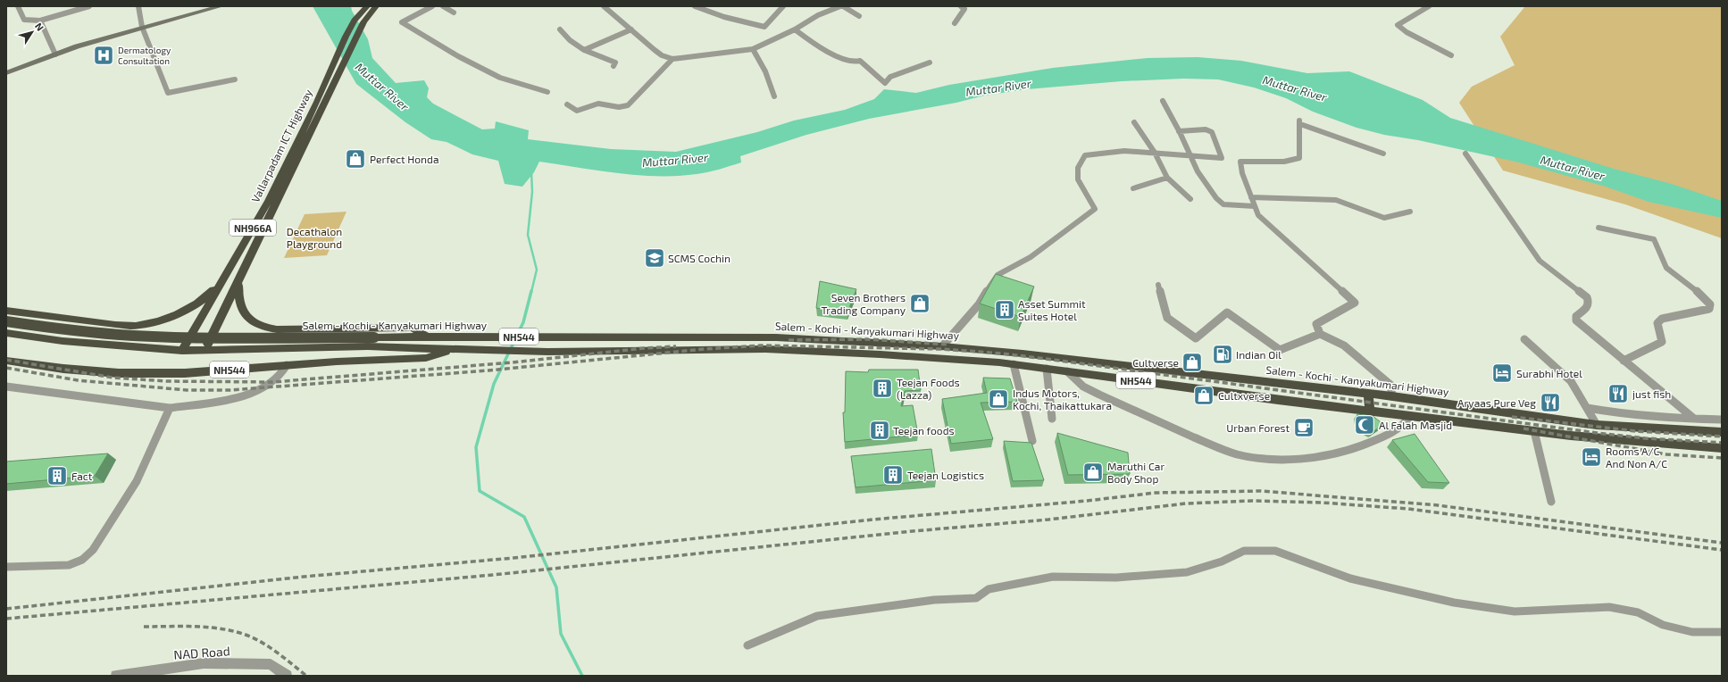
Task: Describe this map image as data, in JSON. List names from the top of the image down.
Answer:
{
  "streets": {
    "highway": [
      "Vallarpadam ICT Highway",
      "NH966A",
      "Salem - Kochi - Kanyakumari Highway",
      "NH544"
    ],
    "street": ["NAD Road"]
  },
  "water": ["Muttar River"],
  "parks": ["Decathalon Playground"],
  "places": {
    "hospital": ["Dermatology Consultation"],
    "shop": [
      "Perfect Honda",
      "Seven Brothers Trading Company",
      "Cultverse",
      "Cultxverse",
      "Indus Motors, Kochi, Thaikattukara",
      "Maruthi Car Body Shop"
    ],
    "school or university": ["SCMS Cochin"],
    "building": [
      "Asset Summit Suites Hotel",
      "Teejan Foods (Lazza)",
      "Teejan foods",
      "Teejan Logistics",
      "Fact"
    ],
    "fuel station": ["Indian Oil"],
    "hotel": ["Surabhi Hotel", "Rooms A/C And Non A/C"],
    "restaurant": ["just fish", "Aryaas Pure Veg"],
    "mosque": ["Al Falah Masjid"],
    "cafe": ["Urban Forest"]
  },
  "north": "top right"
}
